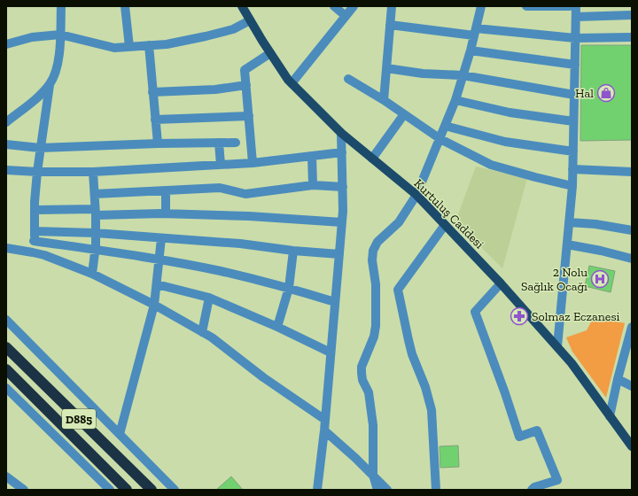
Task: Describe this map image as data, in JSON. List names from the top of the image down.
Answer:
{
  "streets": {
    "highway": ["D885"],
    "main road": ["Kurtuluş Caddesi"]
  },
  "places": {
    "shop": ["Hal"],
    "hospital": ["2 Nolu Sağlık Ocağı"],
    "pharmacy": ["Solmaz Eczanesi"]
  }
}
